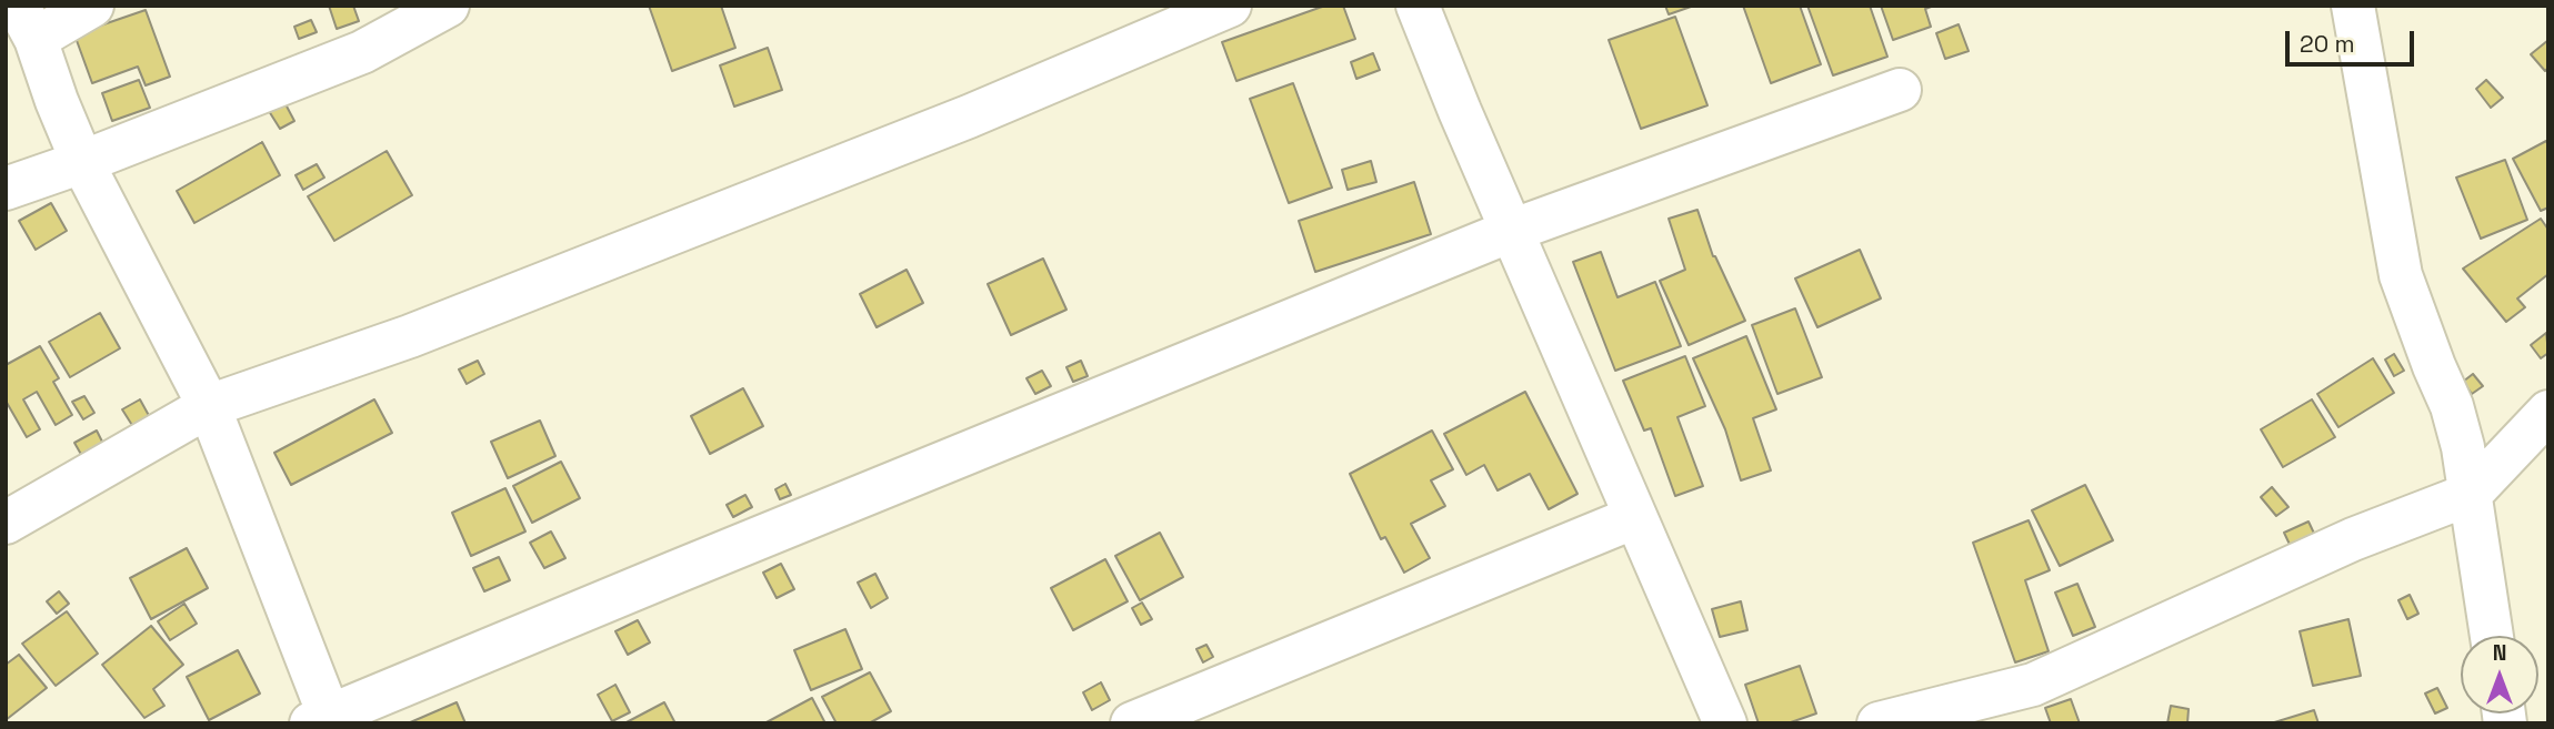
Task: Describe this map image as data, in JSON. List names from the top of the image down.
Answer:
{
  "scale_bar": "20 m",
  "north": "top"
}
